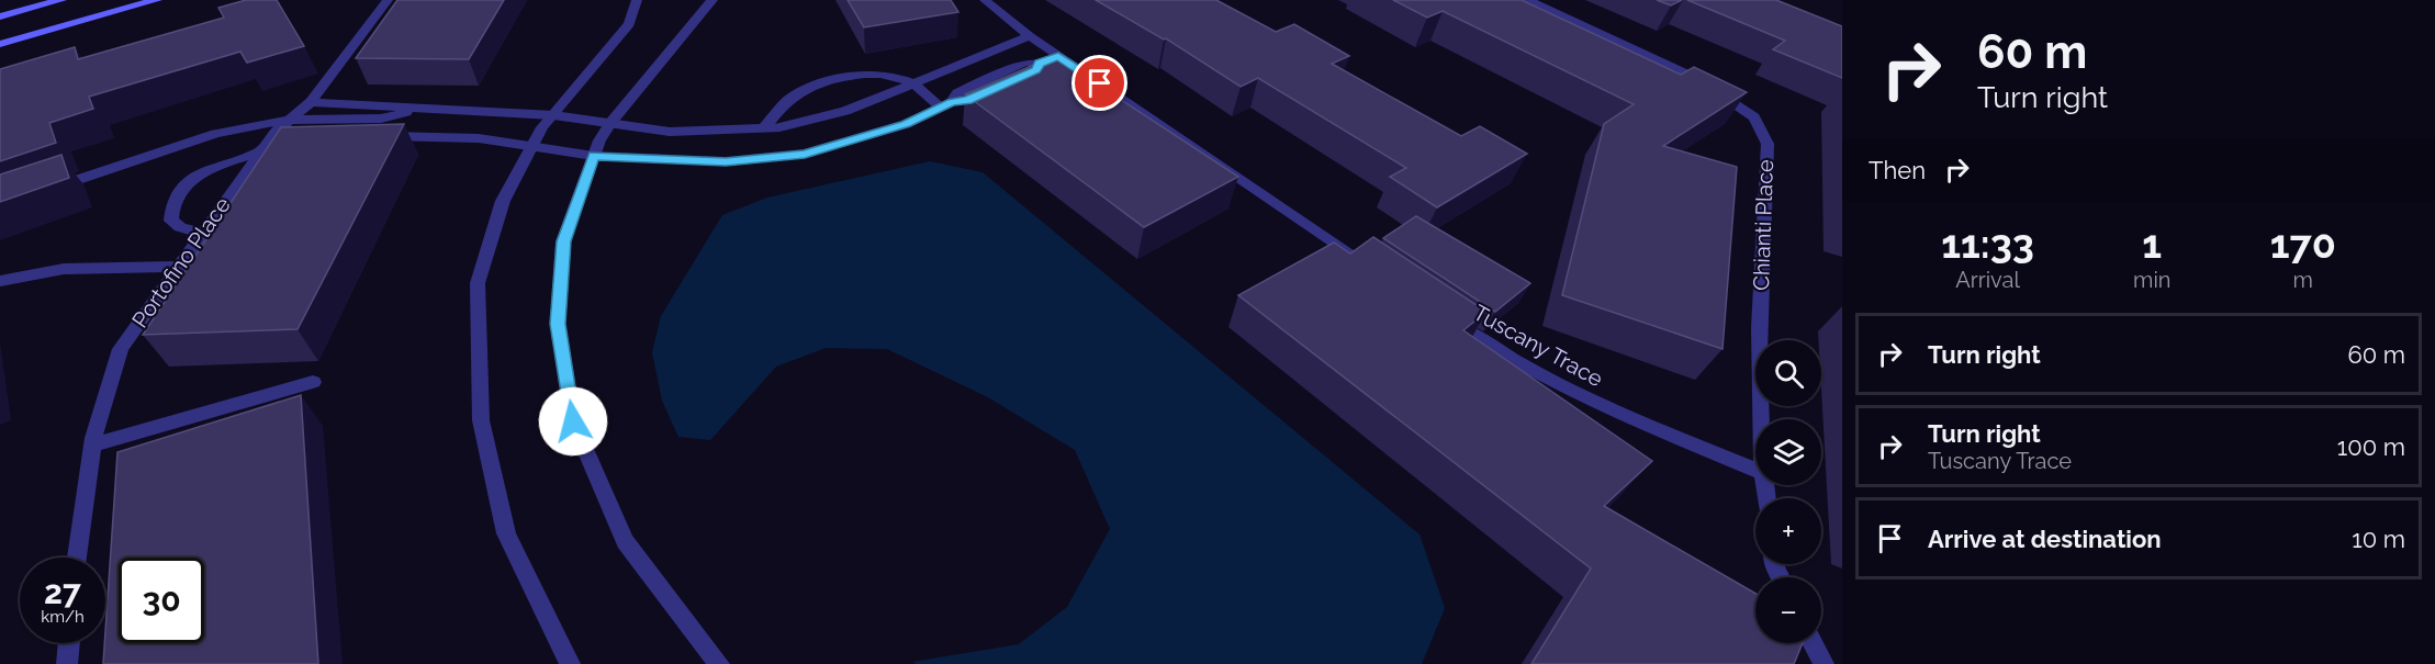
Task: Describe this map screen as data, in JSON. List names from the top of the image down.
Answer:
{
  "streets": {
    "street": ["Chianti Place", "Portofino Place", "Tuscany Trace"]
  },
  "page": {
    "turn": ["60 m", "Turn right"],
    "then": "Then",
    "eta": [
      "11:33",
      "Arrival",
      "1",
      "min",
      "170",
      "m"
    ],
    "list": [
      {
        "name": "Turn right",
        "value": "60 m"
      },
      {
        "name": "Turn right",
        "note": "Tuscany Trace",
        "value": "100 m"
      },
      {
        "name": "Arrive at destination",
        "value": "10 m"
      }
    ],
    "map_buttons": ["+", "−"],
    "speed": "27 km/h",
    "limit": "30"
  }
}
